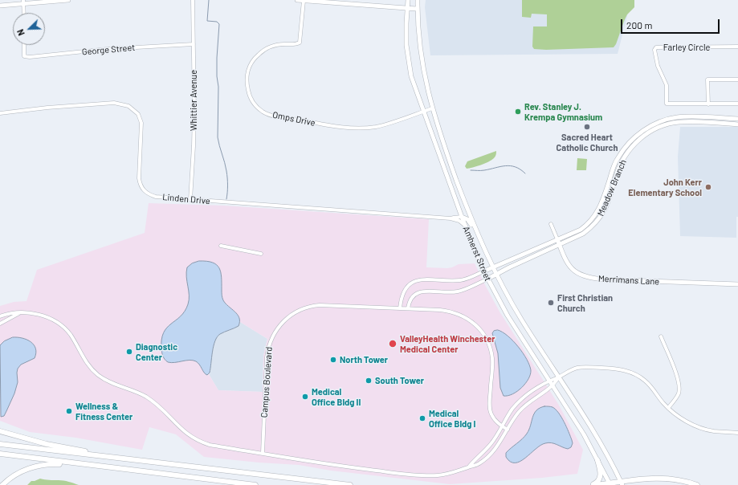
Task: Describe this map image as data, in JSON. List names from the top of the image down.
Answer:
{
  "streets": {
    "main road": ["Meadow Branch", "Amherst Street", "Merrimans Lane"],
    "street": [
      "Farley Circle",
      "George Street",
      "Whittier Avenue",
      "Omps Drive",
      "Linden Drive",
      "Campus Boulevard"
    ]
  },
  "crossings": [
    ["George Street", "Whittier Avenue"],
    ["Whittier Avenue", "Linden Drive"],
    ["Omps Drive", "Amherst Street"],
    ["Meadow Branch", "Merrimans Lane"],
    ["Linden Drive", "Amherst Street"]
  ],
  "places": [
    "Rev. Stanley J. Krempa Gymnasium",
    "Sacred Heart Catholic Church",
    "John Kerr Elementary School",
    "First Christian Church",
    "ValleyHealth Winchester Medical Center",
    "Diagnostic Center",
    "North Tower",
    "South Tower",
    "Medical Office Bldg II",
    "Wellness & Fitness Center",
    "Medical Office Bldg I"
  ],
  "scale_bar": "200 m",
  "north": "bottom left"
}
